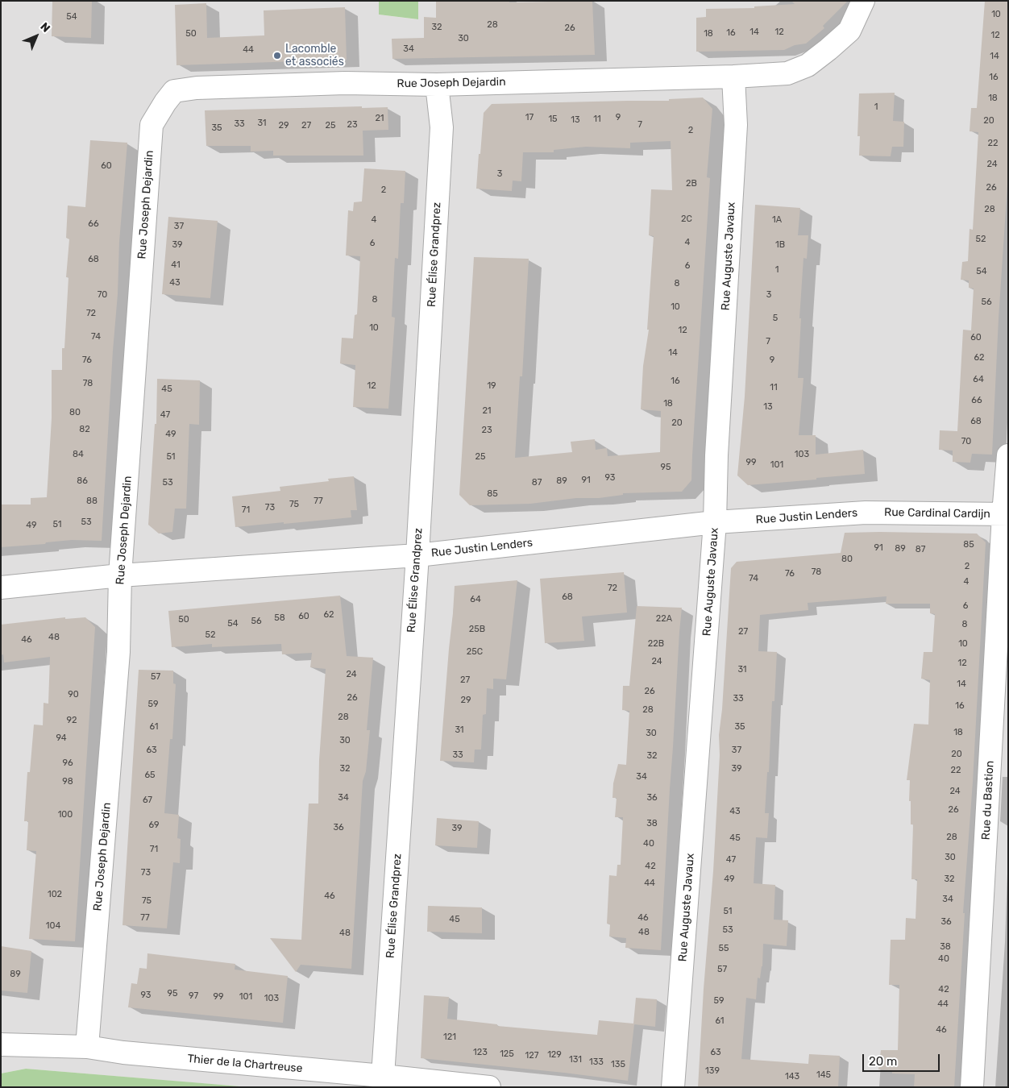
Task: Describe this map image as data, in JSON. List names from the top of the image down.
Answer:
{
  "streets": {
    "street": [
      "Rue Joseph Dejardin",
      "Rue Élise Grandprez",
      "Rue Auguste Javaux",
      "Rue Cardinal Cardijn",
      "Rue Justin Lenders",
      "Rue du Bastion",
      "Thier de la Chartreuse"
    ]
  },
  "crossings": [
    ["Rue Joseph Dejardin", "Rue Élise Grandprez"],
    ["Rue Joseph Dejardin", "Rue Auguste Javaux"],
    ["Rue Joseph Dejardin", "Rue Justin Lenders"],
    ["Rue Joseph Dejardin", "Thier de la Chartreuse"],
    ["Rue Élise Grandprez", "Rue Justin Lenders"],
    ["Rue Élise Grandprez", "Thier de la Chartreuse"],
    ["Rue Auguste Javaux", "Rue Justin Lenders"],
    ["Rue Cardinal Cardijn", "Rue Justin Lenders"],
    ["Rue Cardinal Cardijn", "Rue du Bastion"]
  ],
  "places": ["Lacomble et associés"],
  "house_numbers": [
    "10",
    "54",
    "28",
    "32",
    "26",
    "14",
    "12",
    "16",
    "50",
    "18",
    "12",
    "30",
    "34",
    "44",
    "14",
    "16",
    "18",
    "1",
    "17",
    "9",
    "21",
    "15",
    "11",
    "13",
    "20",
    "31",
    "33",
    "23",
    "7",
    "29",
    "27",
    "25",
    "35",
    "2",
    "22",
    "24",
    "60",
    "3",
    "2B",
    "26",
    "2",
    "28",
    "2C",
    "4",
    "1A",
    "66",
    "37",
    "52",
    "4",
    "6",
    "39",
    "1B",
    "68",
    "41",
    "6",
    "1",
    "54",
    "43",
    "8",
    "70",
    "3",
    "8",
    "56",
    "10",
    "72",
    "5",
    "10",
    "12",
    "74",
    "60",
    "7",
    "14",
    "62",
    "76",
    "9",
    "64",
    "16",
    "78",
    "12",
    "19",
    "11",
    "45",
    "66",
    "18",
    "13",
    "21",
    "80",
    "47",
    "68",
    "20",
    "82",
    "23",
    "49",
    "70",
    "84",
    "103",
    "51",
    "25",
    "99",
    "101",
    "95",
    "93",
    "91",
    "86",
    "89",
    "53",
    "87",
    "85",
    "88",
    "77",
    "75",
    "73",
    "71",
    "53",
    "51",
    "49",
    "85",
    "91",
    "89",
    "87",
    "80",
    "2",
    "78",
    "76",
    "74",
    "4",
    "72",
    "68",
    "64",
    "6",
    "62",
    "60",
    "58",
    "22A",
    "50",
    "56",
    "54",
    "8",
    "25B",
    "27",
    "52",
    "48",
    "46",
    "22B",
    "10",
    "25C",
    "24",
    "12",
    "31",
    "24",
    "57",
    "27",
    "14",
    "26",
    "90",
    "26",
    "33",
    "29",
    "59",
    "16",
    "28",
    "28",
    "92",
    "61",
    "35",
    "31",
    "18",
    "30",
    "94",
    "30",
    "63",
    "37",
    "20",
    "33",
    "32",
    "96",
    "32",
    "39",
    "22",
    "65",
    "34",
    "98",
    "24",
    "34",
    "36",
    "67",
    "26",
    "43",
    "100",
    "38",
    "69",
    "36",
    "39",
    "28",
    "45",
    "40",
    "71",
    "30",
    "47",
    "42",
    "73",
    "49",
    "32",
    "44",
    "102",
    "46",
    "34",
    "75",
    "51",
    "77",
    "46",
    "45",
    "36",
    "104",
    "53",
    "48",
    "48",
    "38",
    "55",
    "40",
    "57",
    "89",
    "42",
    "95",
    "93",
    "97",
    "99",
    "101",
    "103",
    "59",
    "44",
    "61",
    "46",
    "121",
    "123",
    "63",
    "125",
    "129",
    "127",
    "131",
    "133",
    "135",
    "139",
    "145",
    "143"
  ],
  "scale_bar": "20 m",
  "north": "top right"
}
